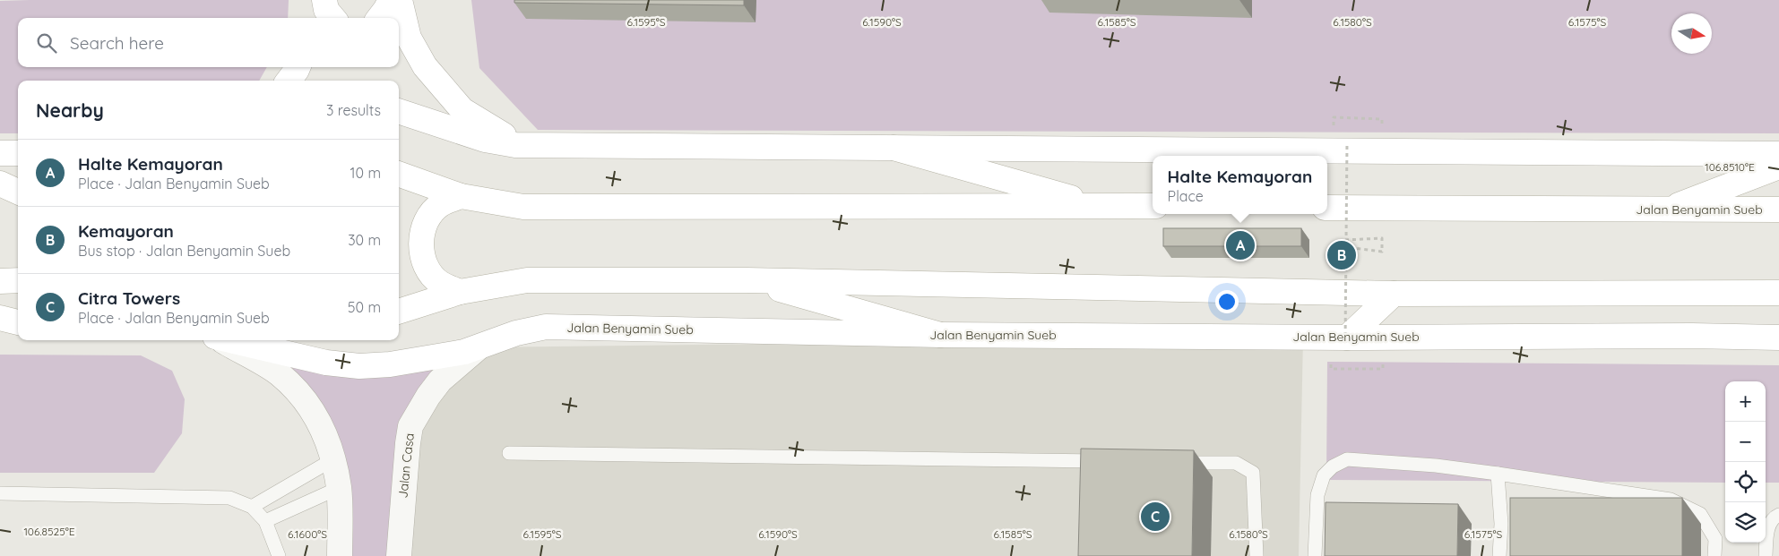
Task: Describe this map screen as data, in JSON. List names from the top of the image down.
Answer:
{
  "streets": {
    "main road": ["Jalan Benyamin Sueb"],
    "street": ["Jalan Casa"]
  },
  "crossings": [
    ["Jalan Benyamin Sueb", "Jalan Casa"]
  ],
  "north": "right",
  "page": {
    "search": "Search here",
    "heading": ["Nearby", "3 results"],
    "list": [
      {
        "mark": "A",
        "name": "Halte Kemayoran",
        "note": "Place · Jalan Benyamin Sueb",
        "value": "10 m"
      },
      {
        "mark": "B",
        "name": "Kemayoran",
        "note": "Bus stop · Jalan Benyamin Sueb",
        "value": "30 m"
      },
      {
        "mark": "C",
        "name": "Citra Towers",
        "note": "Place · Jalan Benyamin Sueb",
        "value": "50 m"
      }
    ],
    "popup": ["Halte Kemayoran", "Place"],
    "pins": ["A", "B", "C"],
    "map_buttons": ["+", "−"]
  },
  "coordinates": [
    "6.1595°S",
    "6.1590°S",
    "6.1585°S",
    "6.1580°S",
    "6.1575°S",
    "106.8510°E",
    "106.8525°E",
    "6.1600°S"
  ]
}
